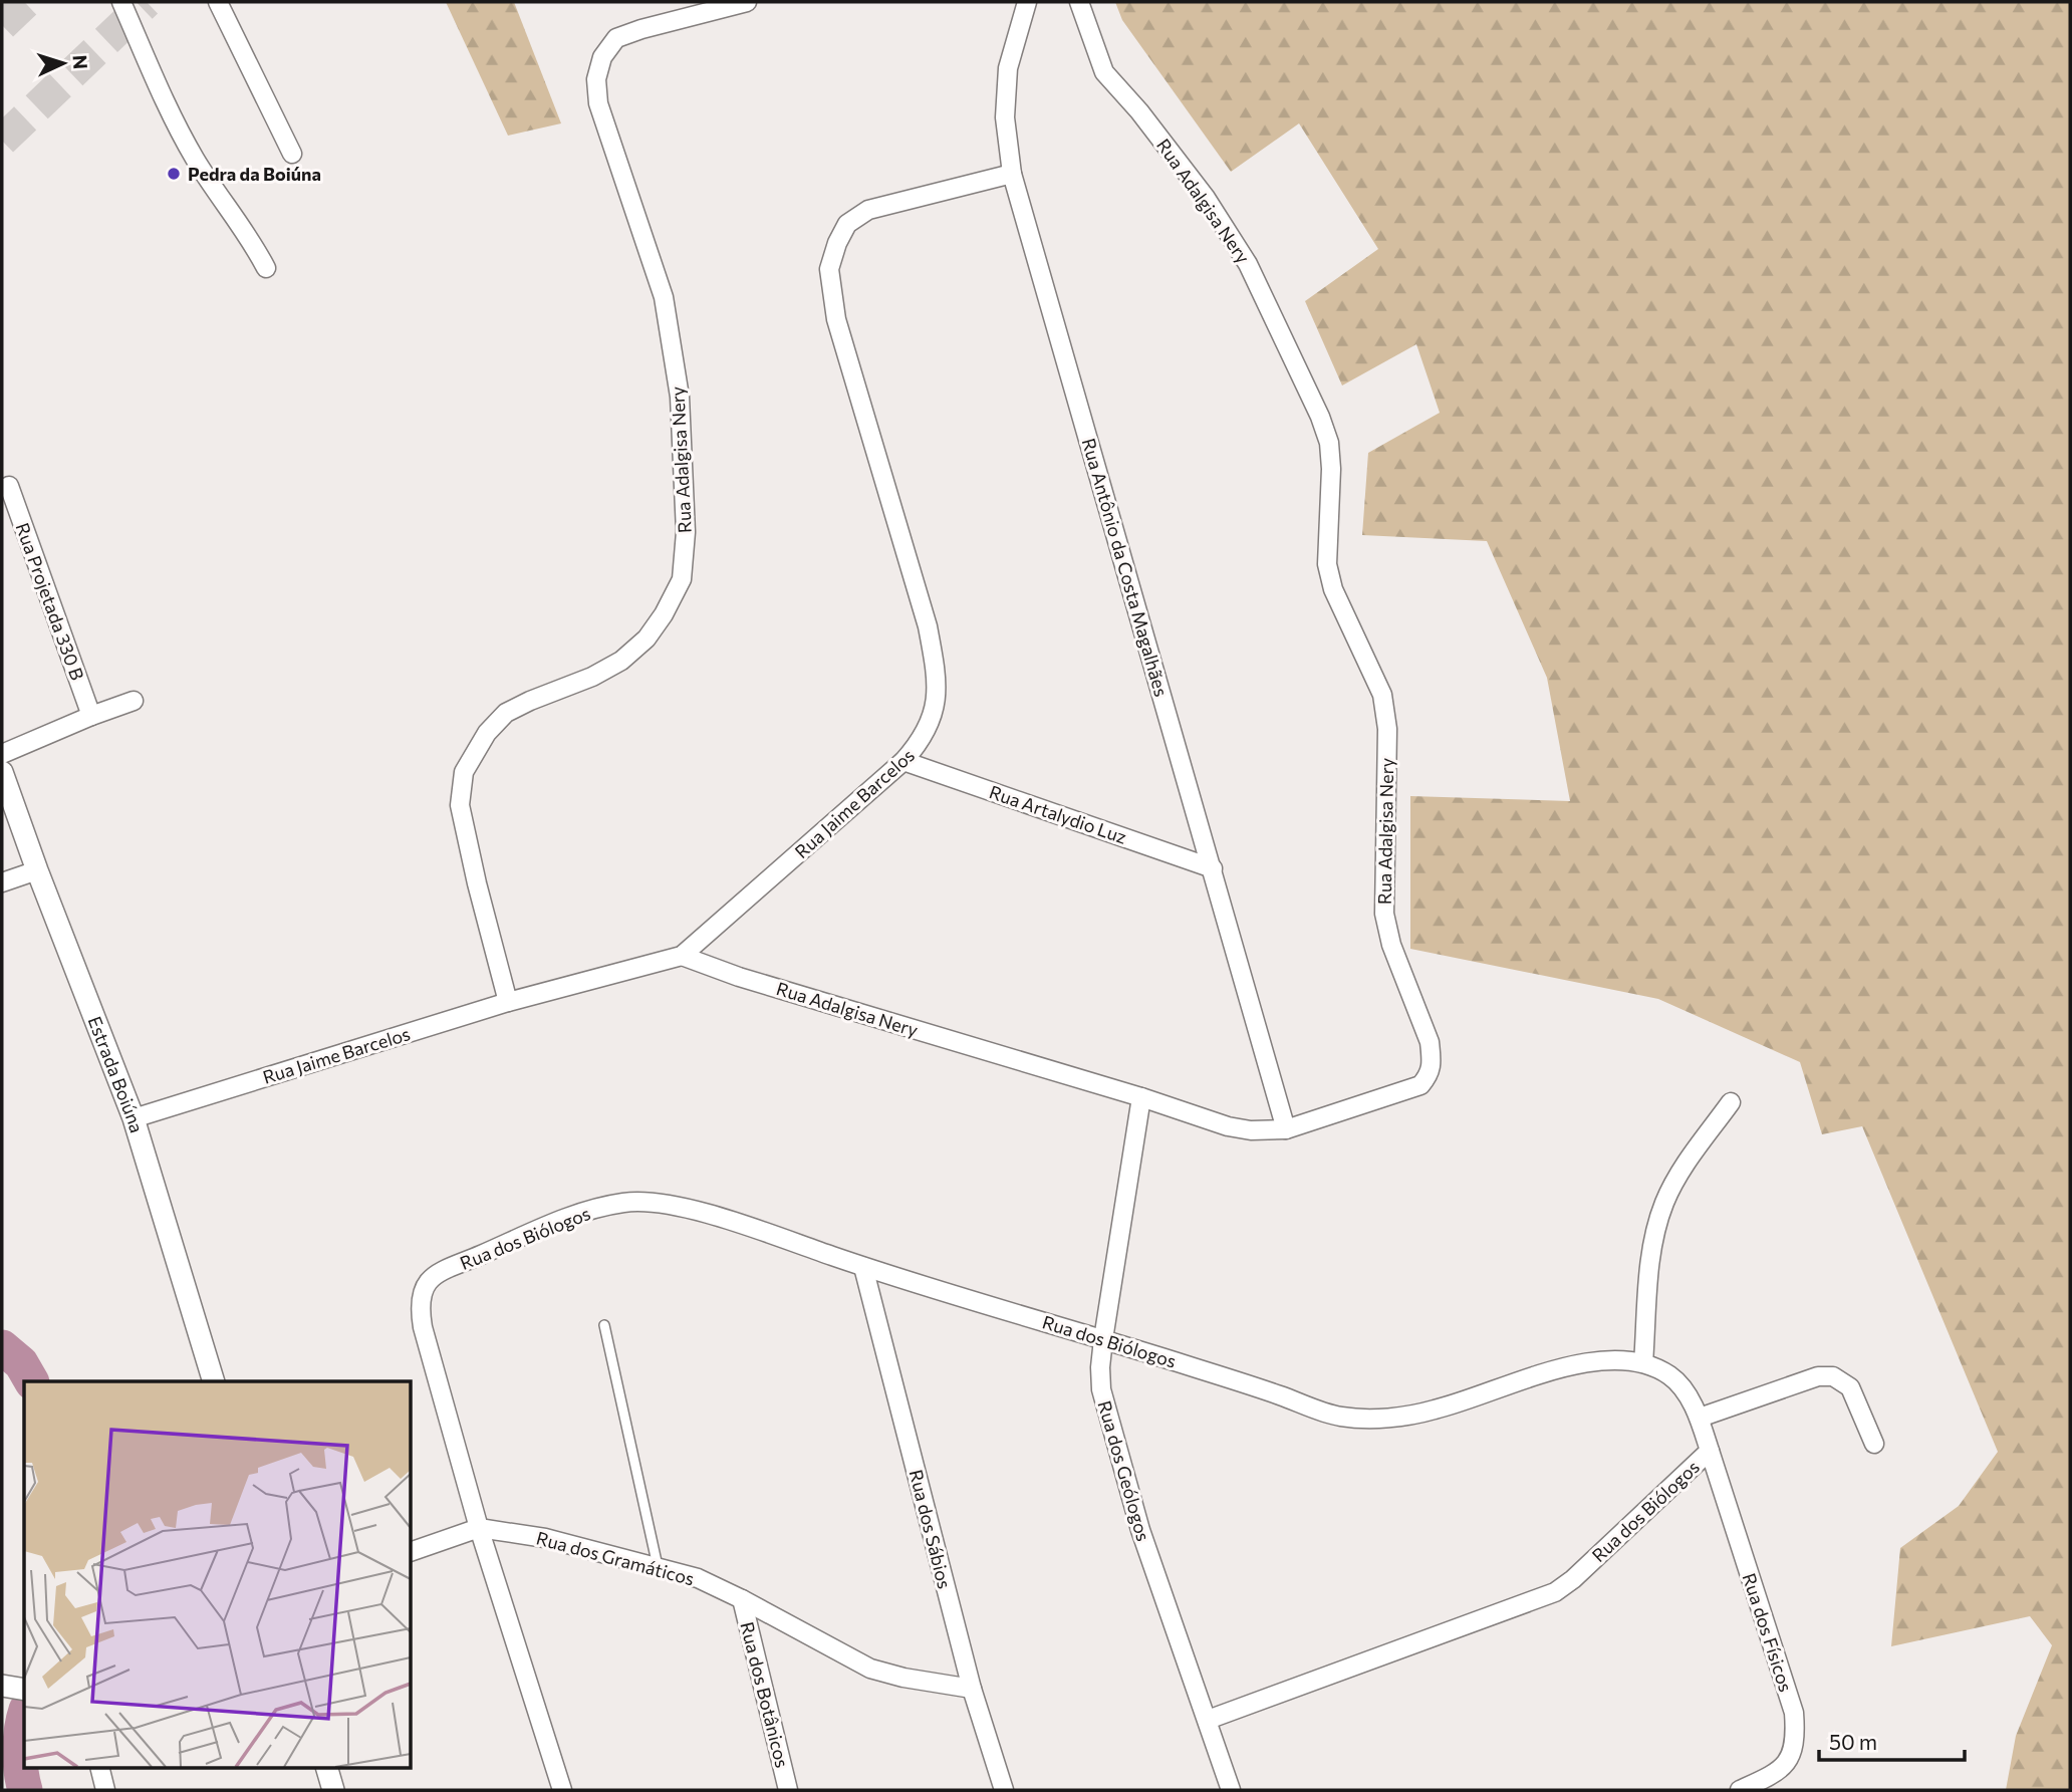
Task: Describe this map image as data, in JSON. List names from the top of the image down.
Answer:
{
  "streets": {
    "street": [
      "Rua Adalgisa Nery",
      "Rua Antônio da Costa Magalhães",
      "Rua Projetada 330 B",
      "Rua Jaime Barcelos",
      "Rua Artalydio Luz",
      "Estrada Boiúna",
      "Rua dos Biólogos",
      "Rua dos Geólogos",
      "Rua dos Sábios",
      "Rua dos Gramáticos",
      "Rua dos Físicos",
      "Rua dos Botânicos"
    ]
  },
  "crossings": [
    ["Rua Adalgisa Nery", "Rua Antônio da Costa Magalhães"],
    ["Rua Adalgisa Nery", "Rua Jaime Barcelos"],
    ["Rua Adalgisa Nery", "Rua dos Geólogos"],
    ["Rua Antônio da Costa Magalhães", "Rua Jaime Barcelos"],
    ["Rua Antônio da Costa Magalhães", "Rua Artalydio Luz"],
    ["Rua Jaime Barcelos", "Rua Artalydio Luz"],
    ["Rua Jaime Barcelos", "Estrada Boiúna"],
    ["Rua dos Biólogos", "Rua dos Geólogos"],
    ["Rua dos Biólogos", "Rua dos Sábios"],
    ["Rua dos Biólogos", "Rua dos Gramáticos"],
    ["Rua dos Biólogos", "Rua dos Físicos"],
    ["Rua dos Sábios", "Rua dos Gramáticos"],
    ["Rua dos Gramáticos", "Rua dos Botânicos"]
  ],
  "places": ["Pedra da Boiúna"],
  "scale_bar": "50 m",
  "north": "right"
}
